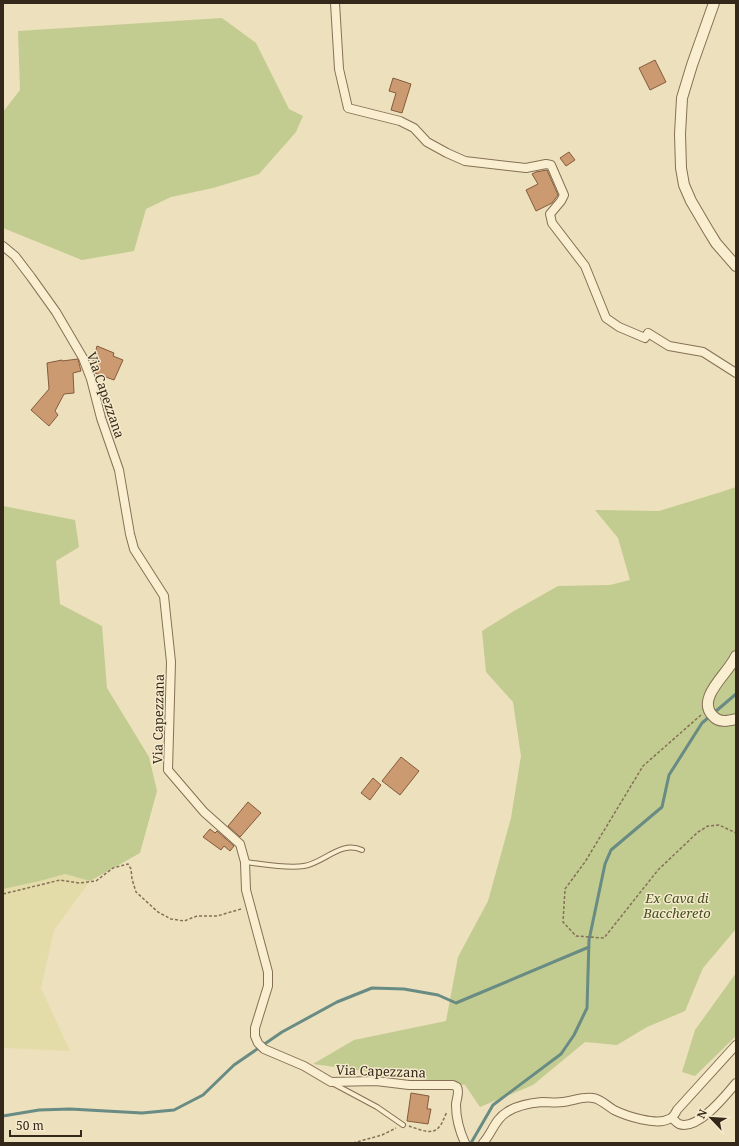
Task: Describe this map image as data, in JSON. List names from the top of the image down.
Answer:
{
  "streets": {
    "street": ["Via Capezzana"]
  },
  "parks": ["Ex Cava di Bacchereto"],
  "scale_bar": "50 m",
  "north": "top left"
}
